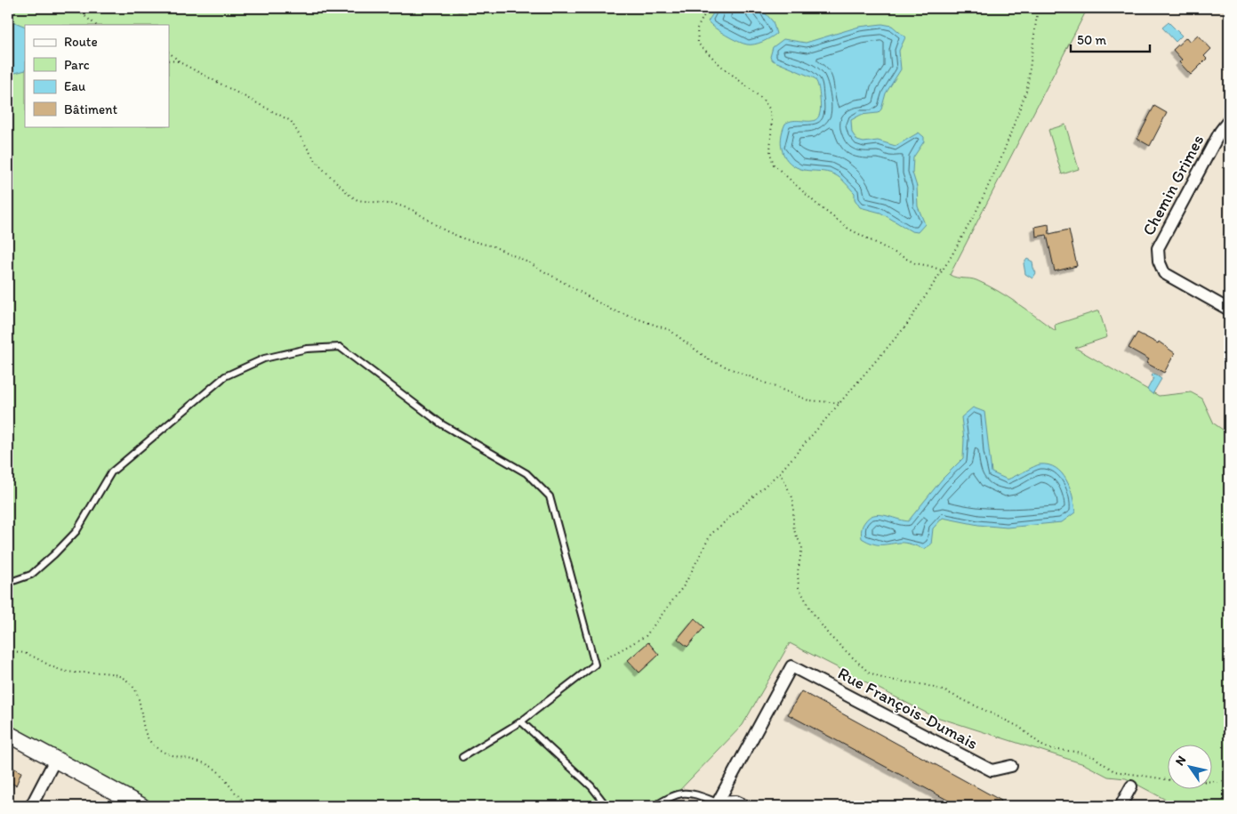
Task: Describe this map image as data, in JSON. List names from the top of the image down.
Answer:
{
  "streets": {
    "street": ["Chemin Grimes", "Rue François-Dumais"]
  },
  "legend": [
    "Route",
    "Parc",
    "Eau",
    "Bâtiment"
  ],
  "scale_bar": "50 m",
  "north": "top left"
}
